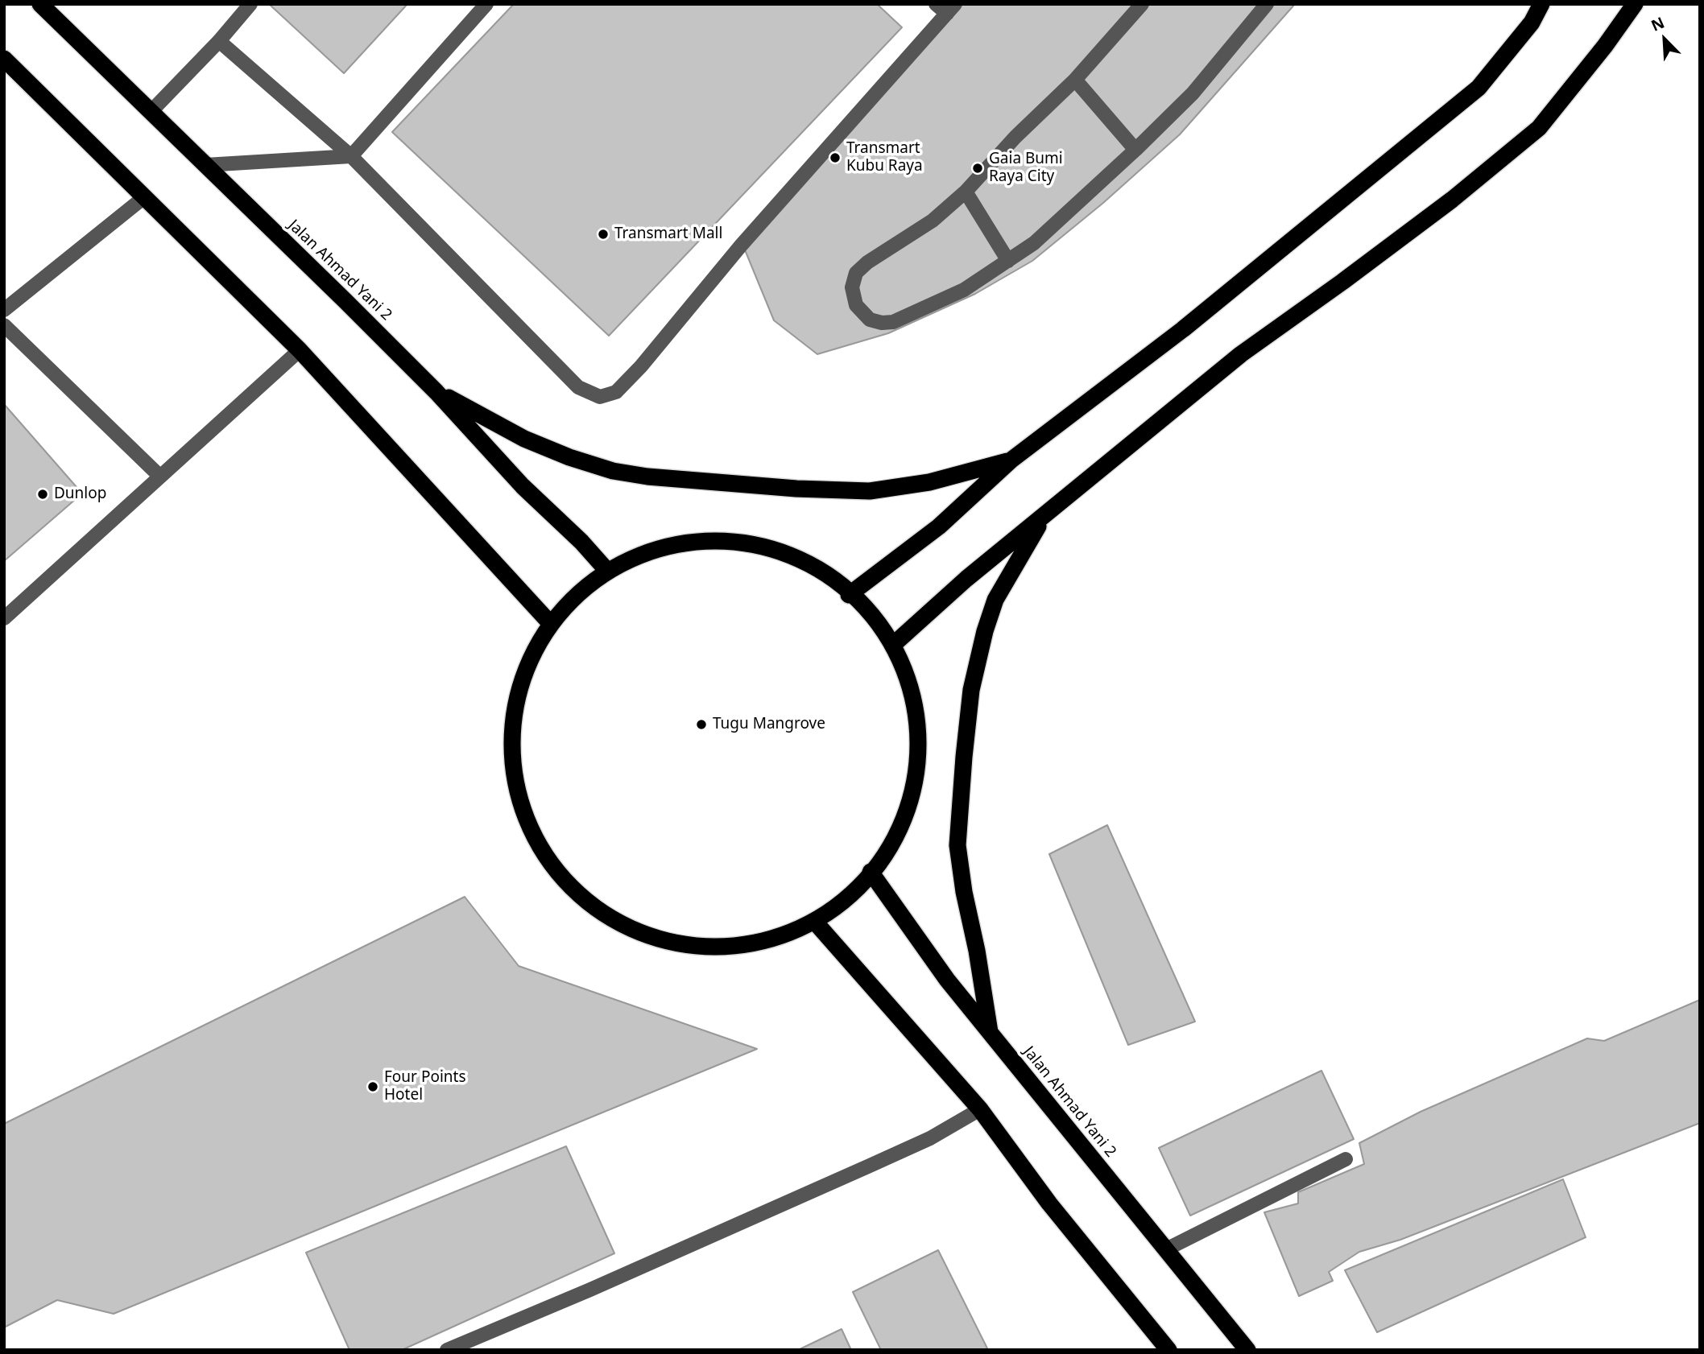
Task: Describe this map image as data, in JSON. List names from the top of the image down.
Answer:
{
  "streets": {
    "highway": ["Jalan Ahmad Yani 2"]
  },
  "places": [
    "Transmart Kubu Raya",
    "Gaia Bumi Raya City",
    "Transmart Mall",
    "Dunlop",
    "Tugu Mangrove",
    "Four Points Hotel"
  ],
  "north": "top left"
}
